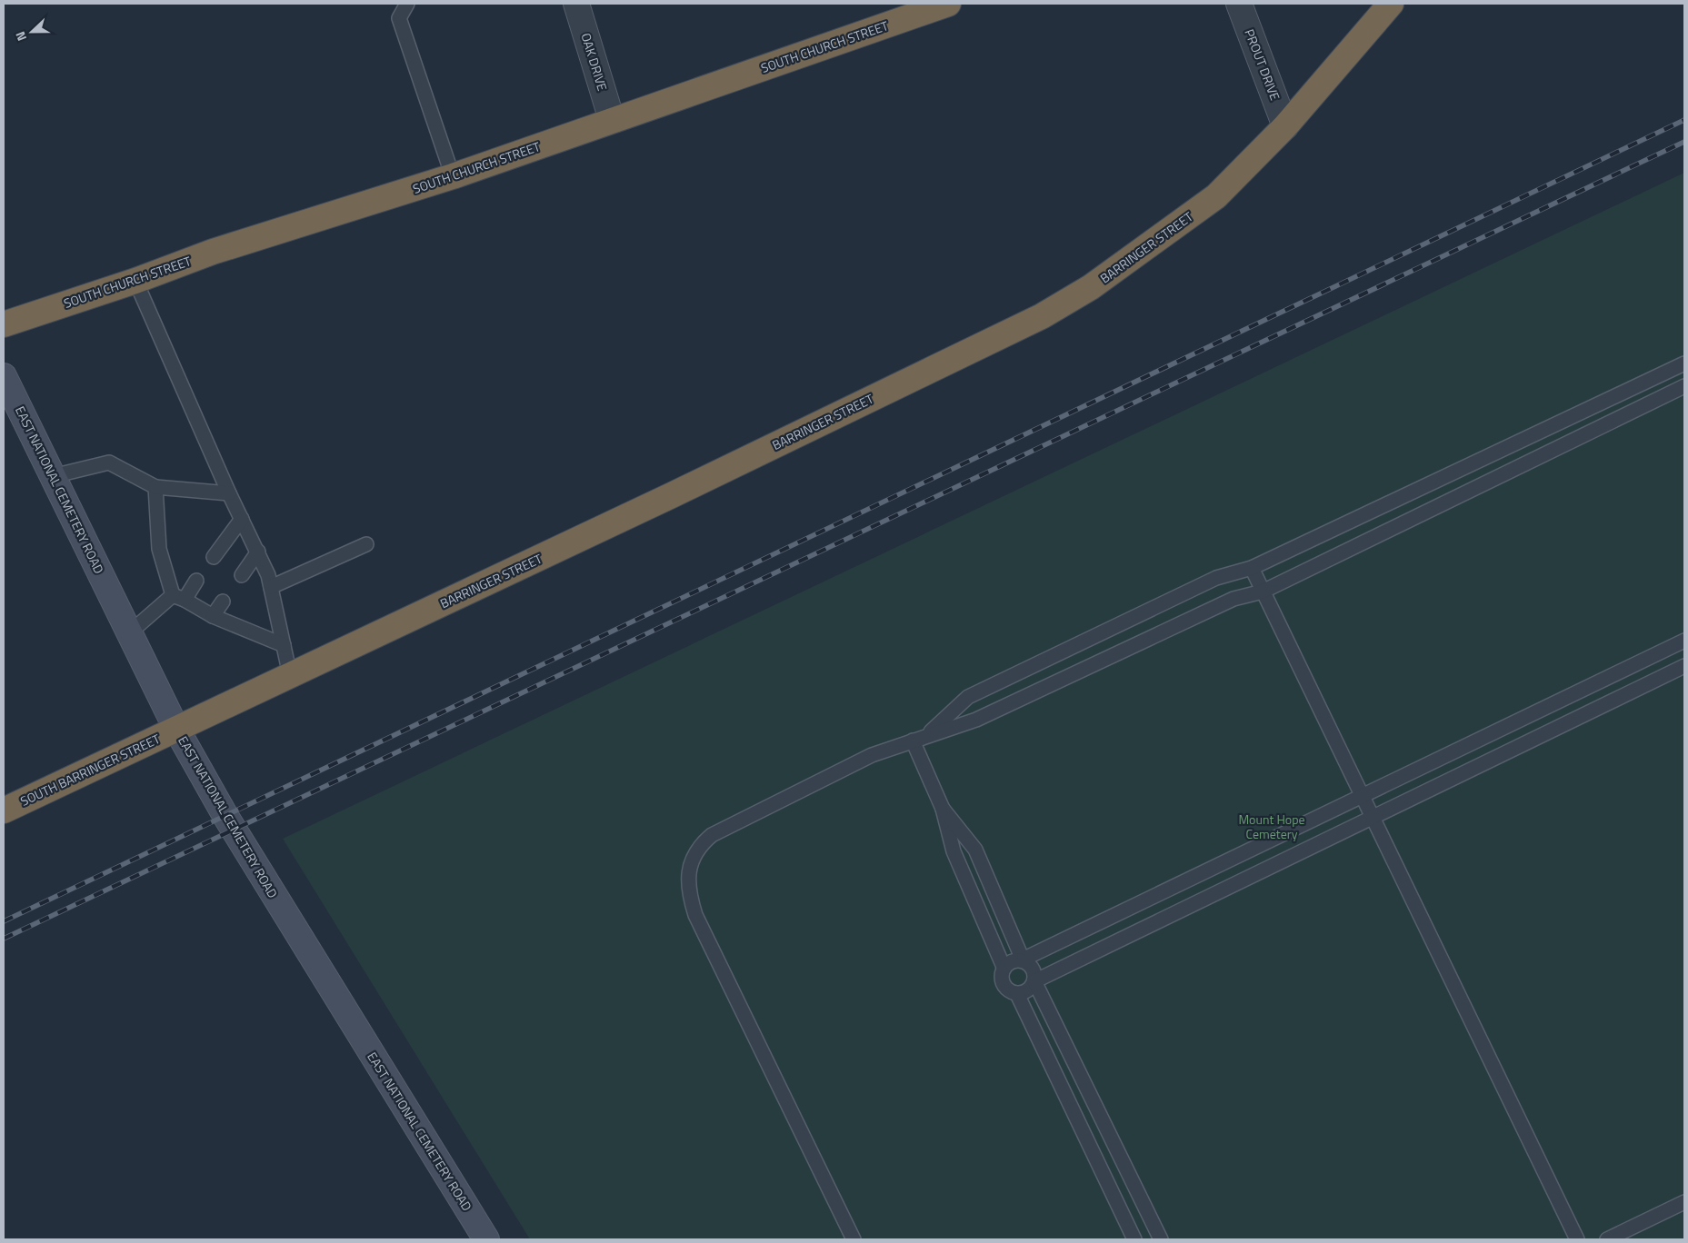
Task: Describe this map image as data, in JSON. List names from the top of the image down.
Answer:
{
  "streets": {
    "highway": ["SOUTH CHURCH STREET", "BARRINGER STREET", "SOUTH BARRINGER STREET"],
    "street": ["OAK DRIVE", "PROUT DRIVE", "EAST NATIONAL CEMETERY ROAD"]
  },
  "crossings": [
    ["SOUTH CHURCH STREET", "OAK DRIVE"],
    ["PROUT DRIVE", "BARRINGER STREET"],
    ["BARRINGER STREET", "EAST NATIONAL CEMETERY ROAD"],
    ["BARRINGER STREET", "SOUTH BARRINGER STREET"],
    ["EAST NATIONAL CEMETERY ROAD", "SOUTH BARRINGER STREET"]
  ],
  "parks": ["Mount Hope Cemetery"],
  "north": "left"
}
